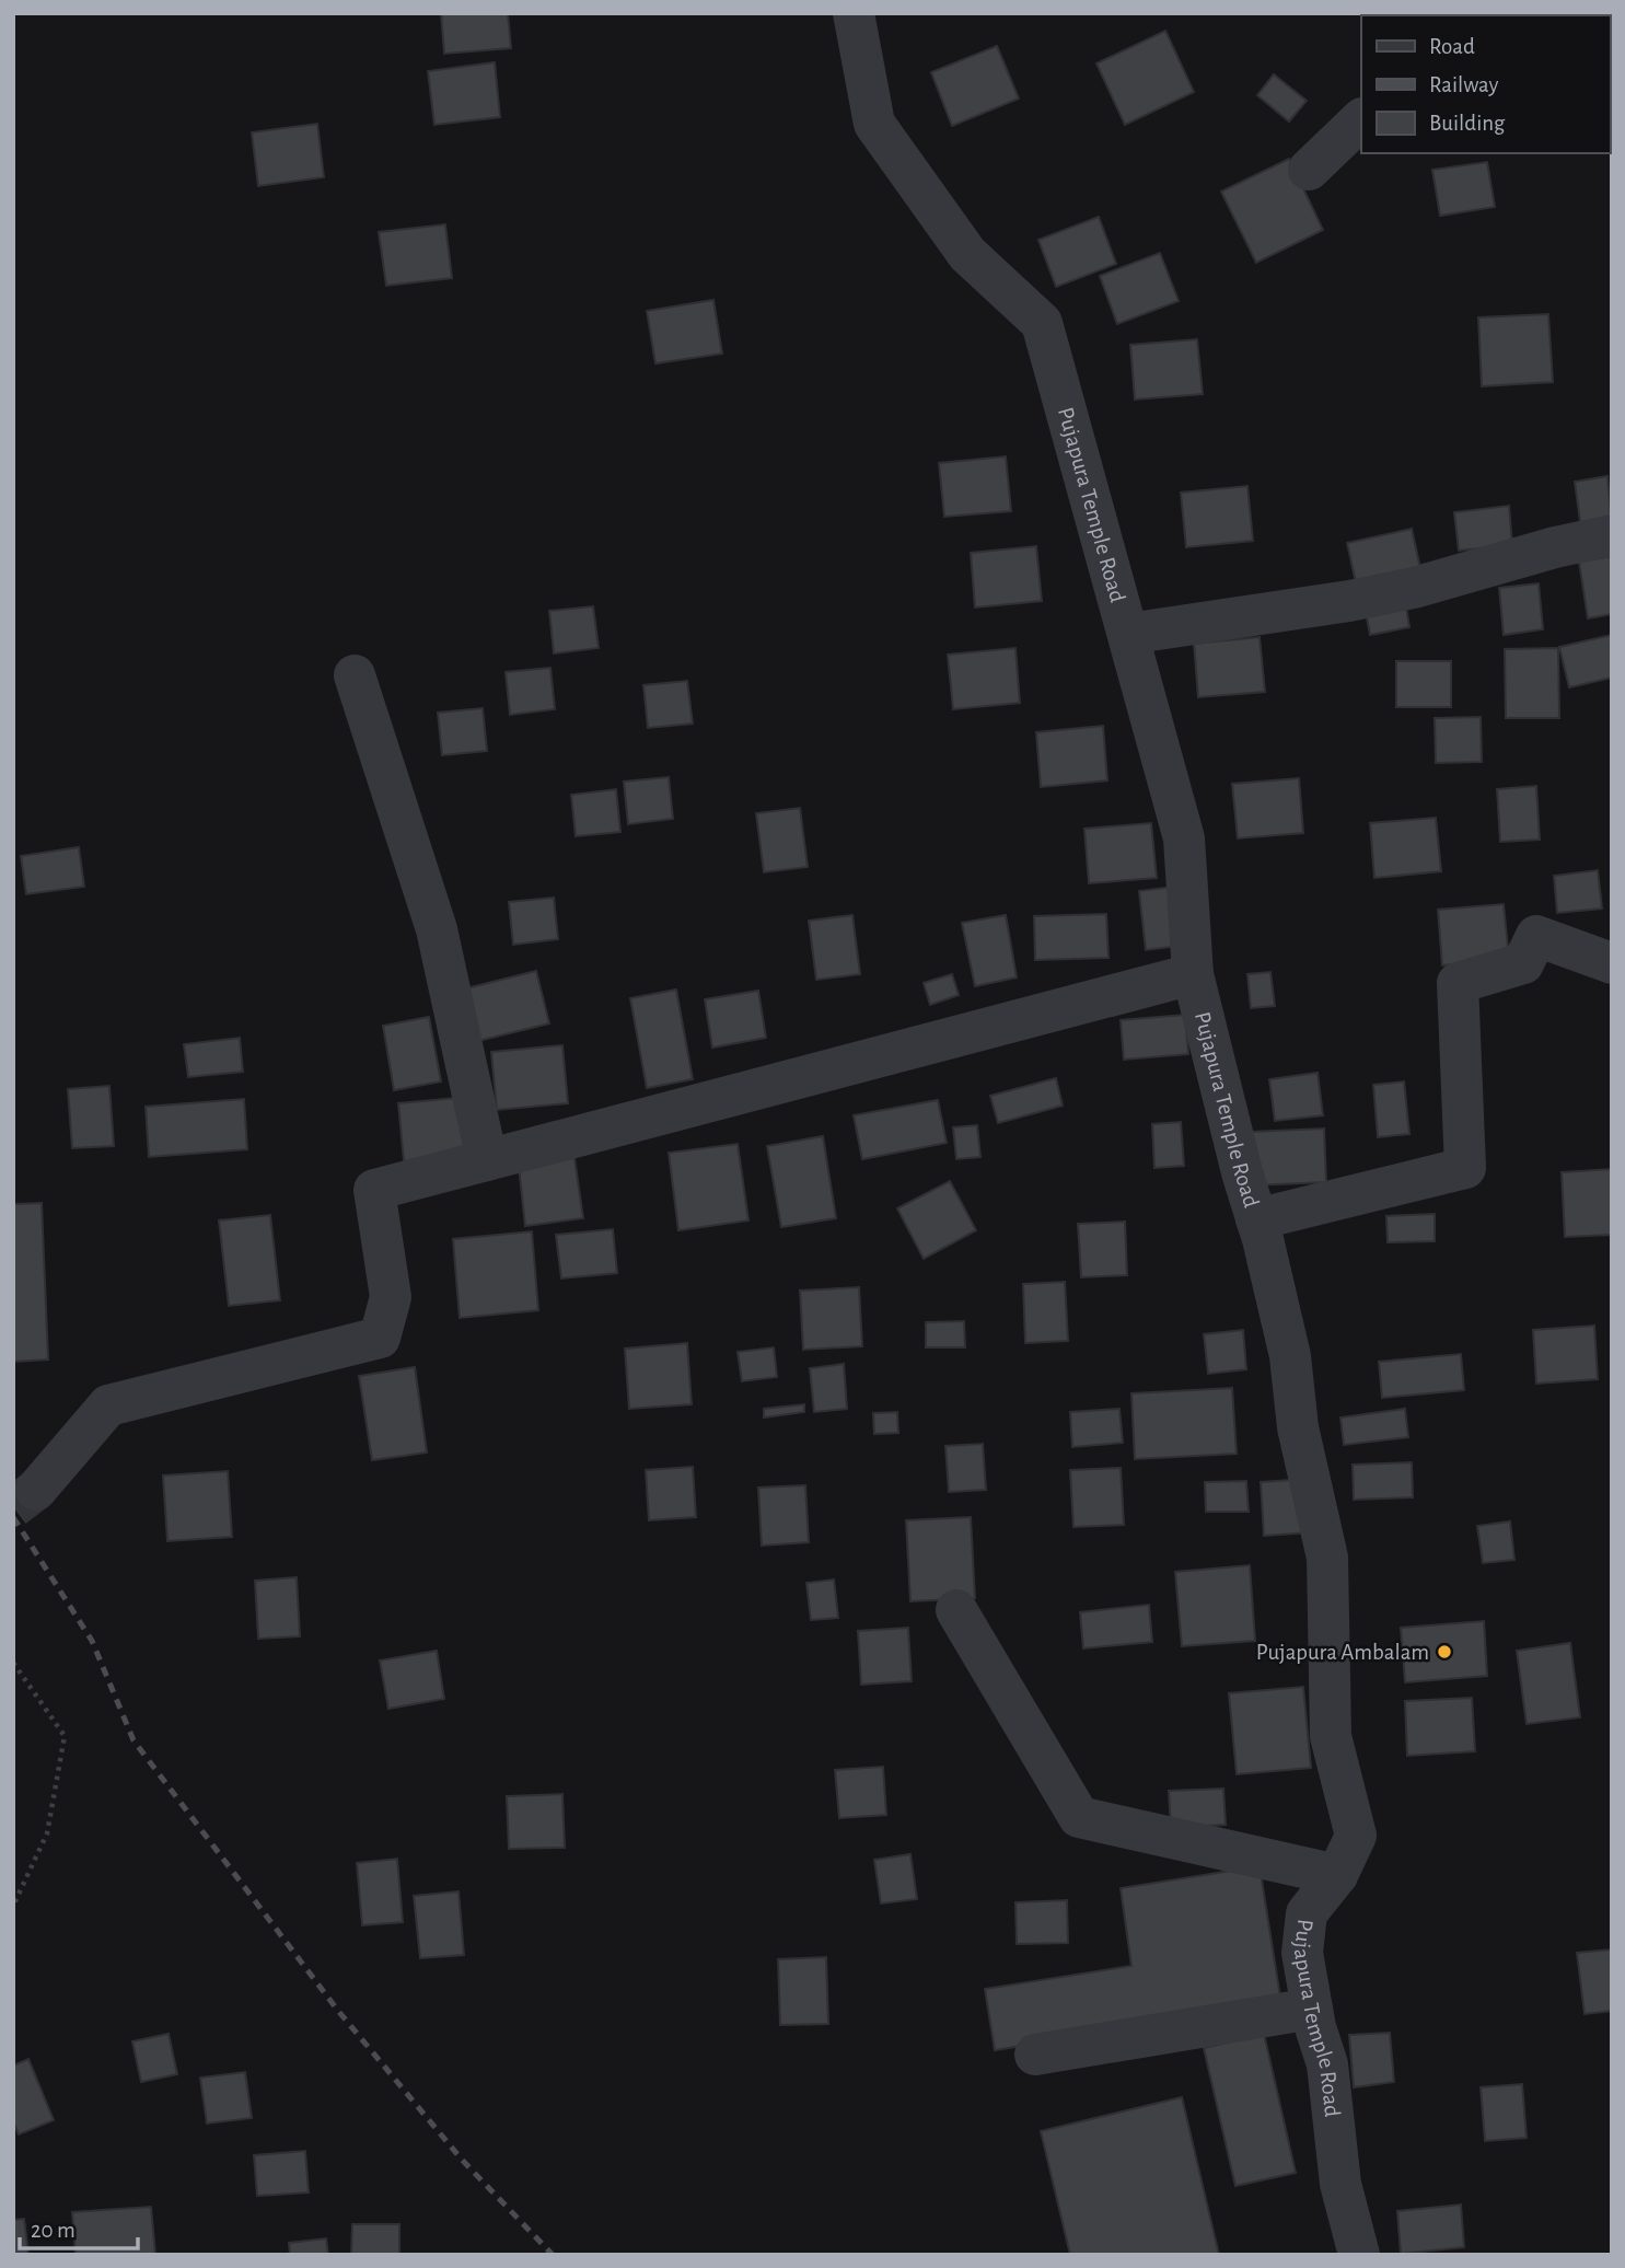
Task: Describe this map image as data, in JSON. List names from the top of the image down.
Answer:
{
  "streets": {
    "street": ["Pujapura Temple Road"]
  },
  "places": ["Pujapura Ambalam"],
  "legend": ["Road", "Railway", "Building"],
  "scale_bar": "20 m"
}
